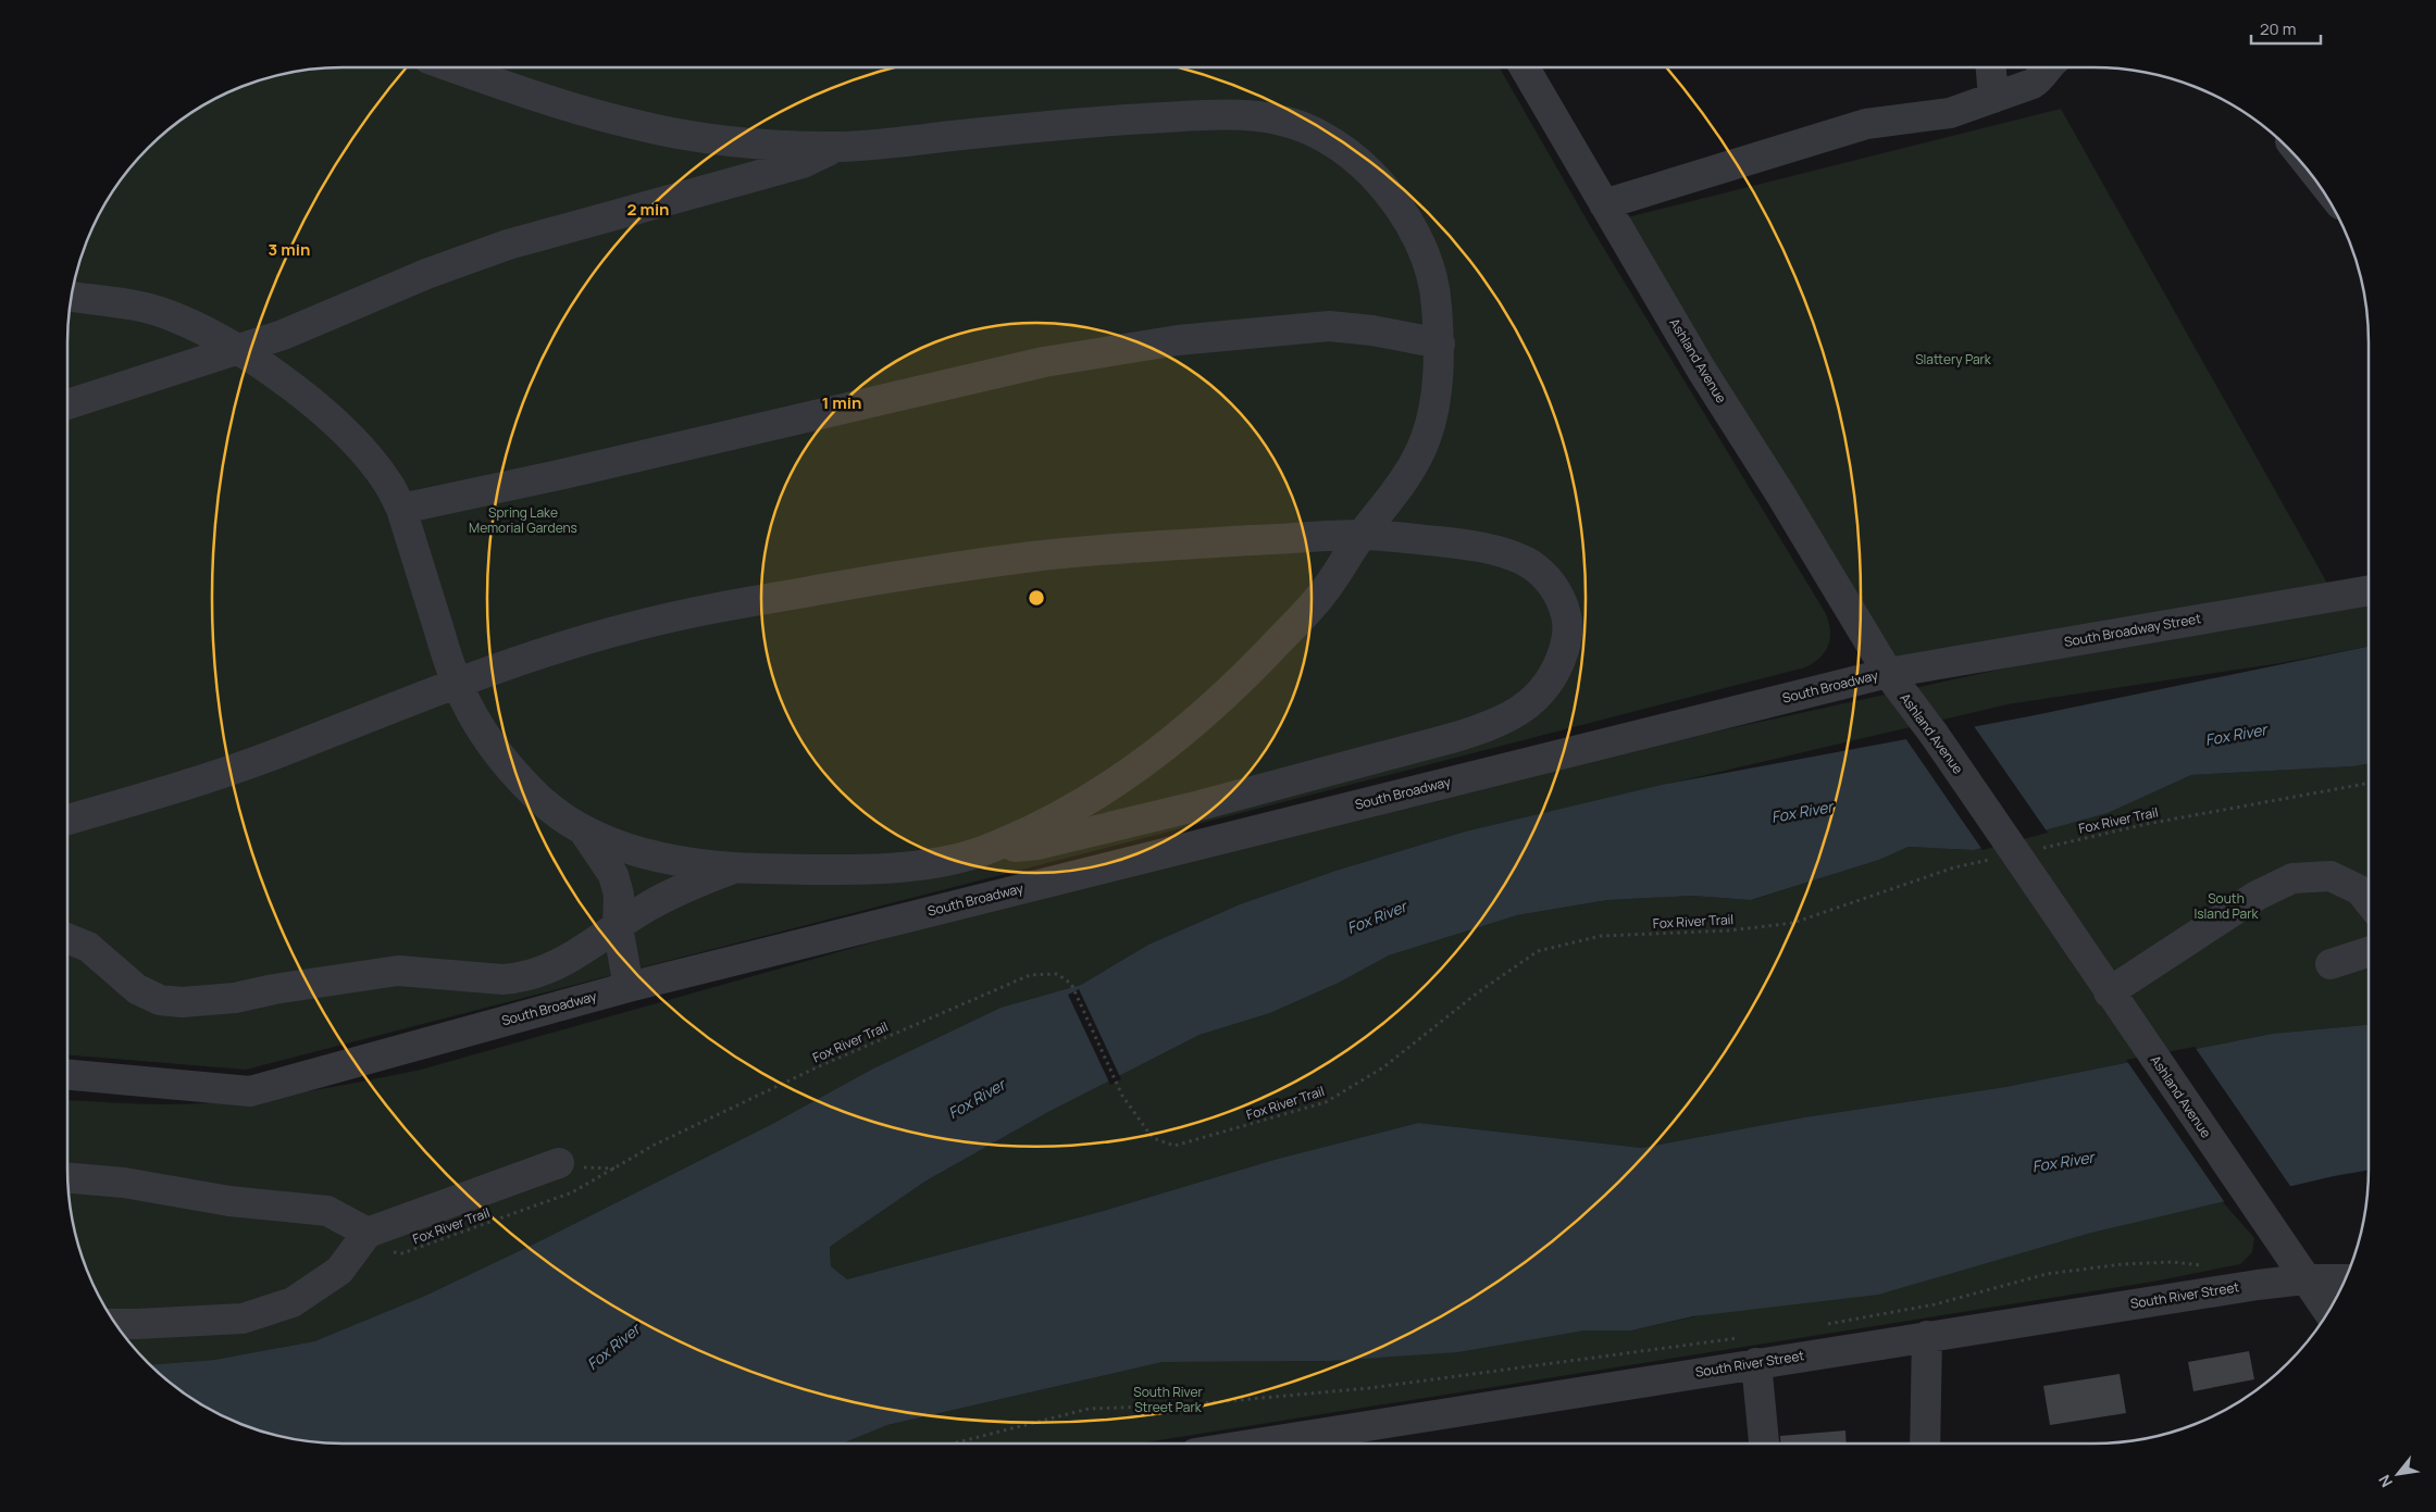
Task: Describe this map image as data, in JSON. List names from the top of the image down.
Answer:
{
  "streets": {
    "street": [
      "Ashland Avenue",
      "South Broadway Street",
      "South Broadway",
      "South River Street"
    ],
    "path": ["Fox River Trail"]
  },
  "crossings": [
    ["Ashland Avenue", "South Broadway Street"],
    ["Ashland Avenue", "South Broadway"],
    ["Ashland Avenue", "South River Street"],
    ["South Broadway Street", "South Broadway"]
  ],
  "water": ["Fox River"],
  "parks": [
    "Slattery Park",
    "Spring Lake Memorial Gardens",
    "South Island Park",
    "South River Street Park"
  ],
  "scale_bar": "20 m",
  "north": "bottom left",
  "rings": ["2 min", "3 min", "1 min"]
}
